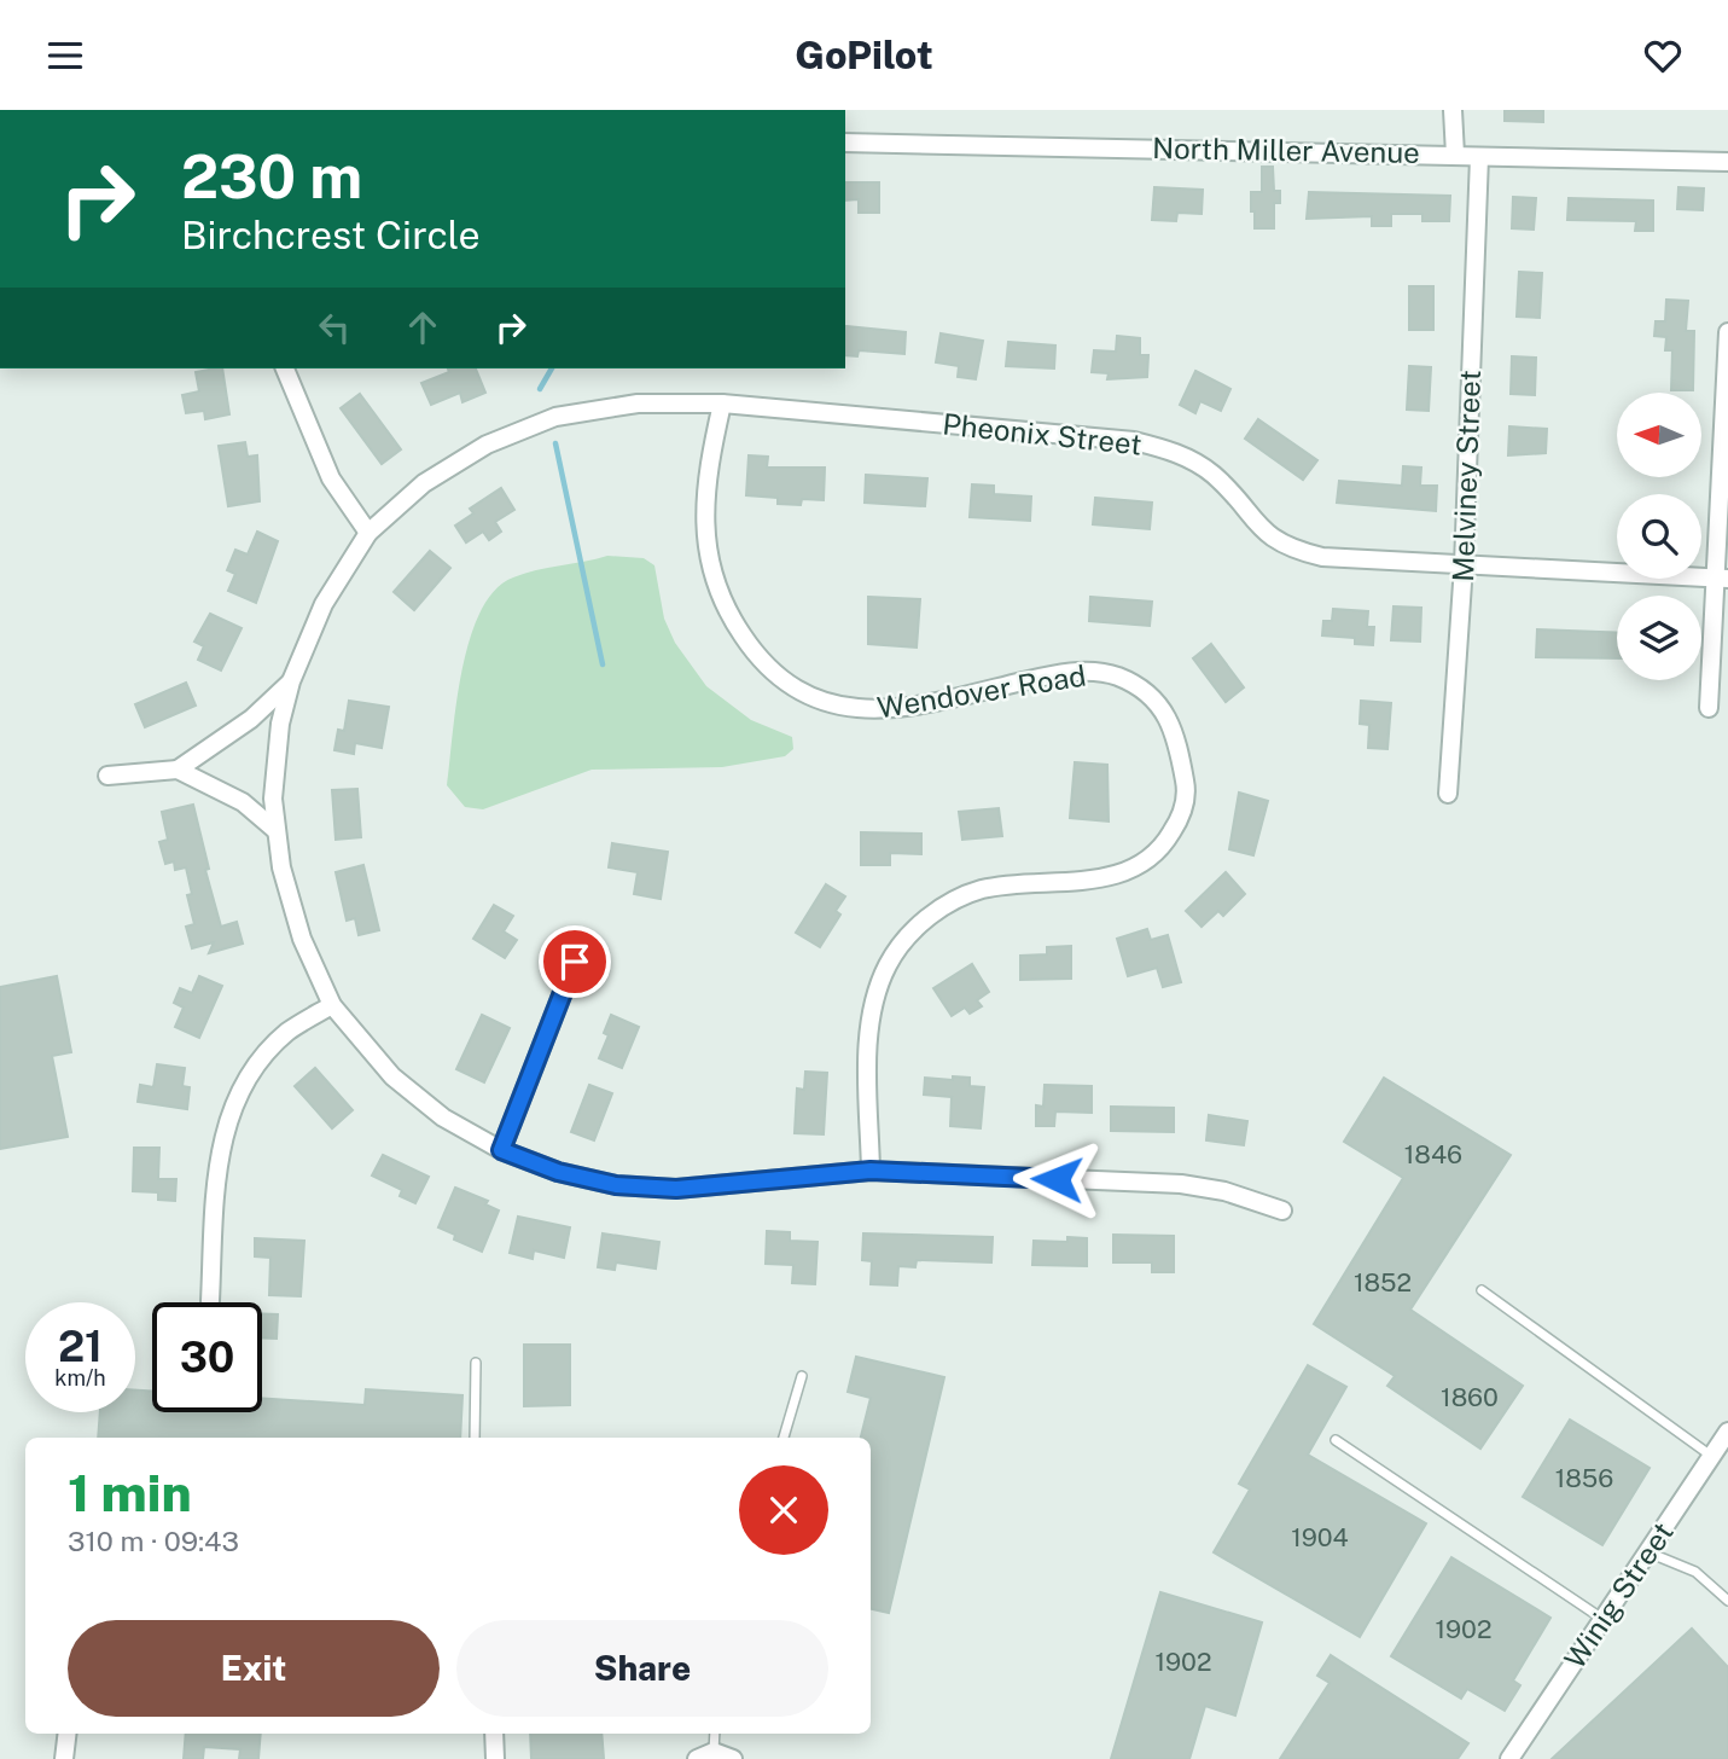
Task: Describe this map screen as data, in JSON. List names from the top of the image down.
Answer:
{
  "streets": {
    "street": [
      "North Miller Avenue",
      "Pheonix Street",
      "Melviney Street",
      "Wendover Road",
      "Winig Street"
    ]
  },
  "crossings": [
    ["North Miller Avenue", "Melviney Street"],
    ["Pheonix Street", "Melviney Street"],
    ["Pheonix Street", "Wendover Road"]
  ],
  "house_numbers": [
    "1846",
    "1852",
    "1860",
    "1856",
    "1904",
    "1902",
    "1902"
  ],
  "north": "left",
  "page": {
    "header": "GoPilot",
    "turn": ["230 m", "Birchcrest Circle"],
    "speed": "21 km/h",
    "limit": "30",
    "heading": ["1 min", "310 m · 09:43"],
    "buttons": ["Exit", "Share"]
  }
}
